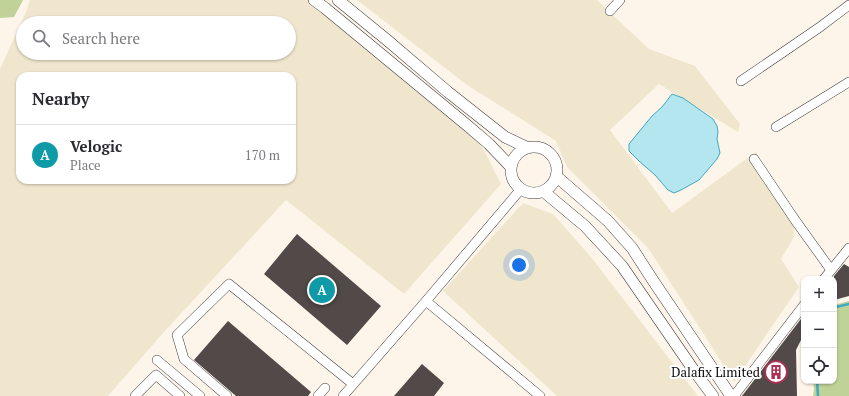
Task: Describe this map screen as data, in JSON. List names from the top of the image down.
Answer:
{
  "places": {
    "building": ["Dalafix Limited"]
  },
  "page": {
    "search": "Search here",
    "heading": "Nearby",
    "list": [
      {
        "mark": "A",
        "name": "Velogic",
        "note": "Place",
        "value": "170 m"
      }
    ],
    "pins": "A",
    "map_buttons": ["+", "−"]
  }
}
